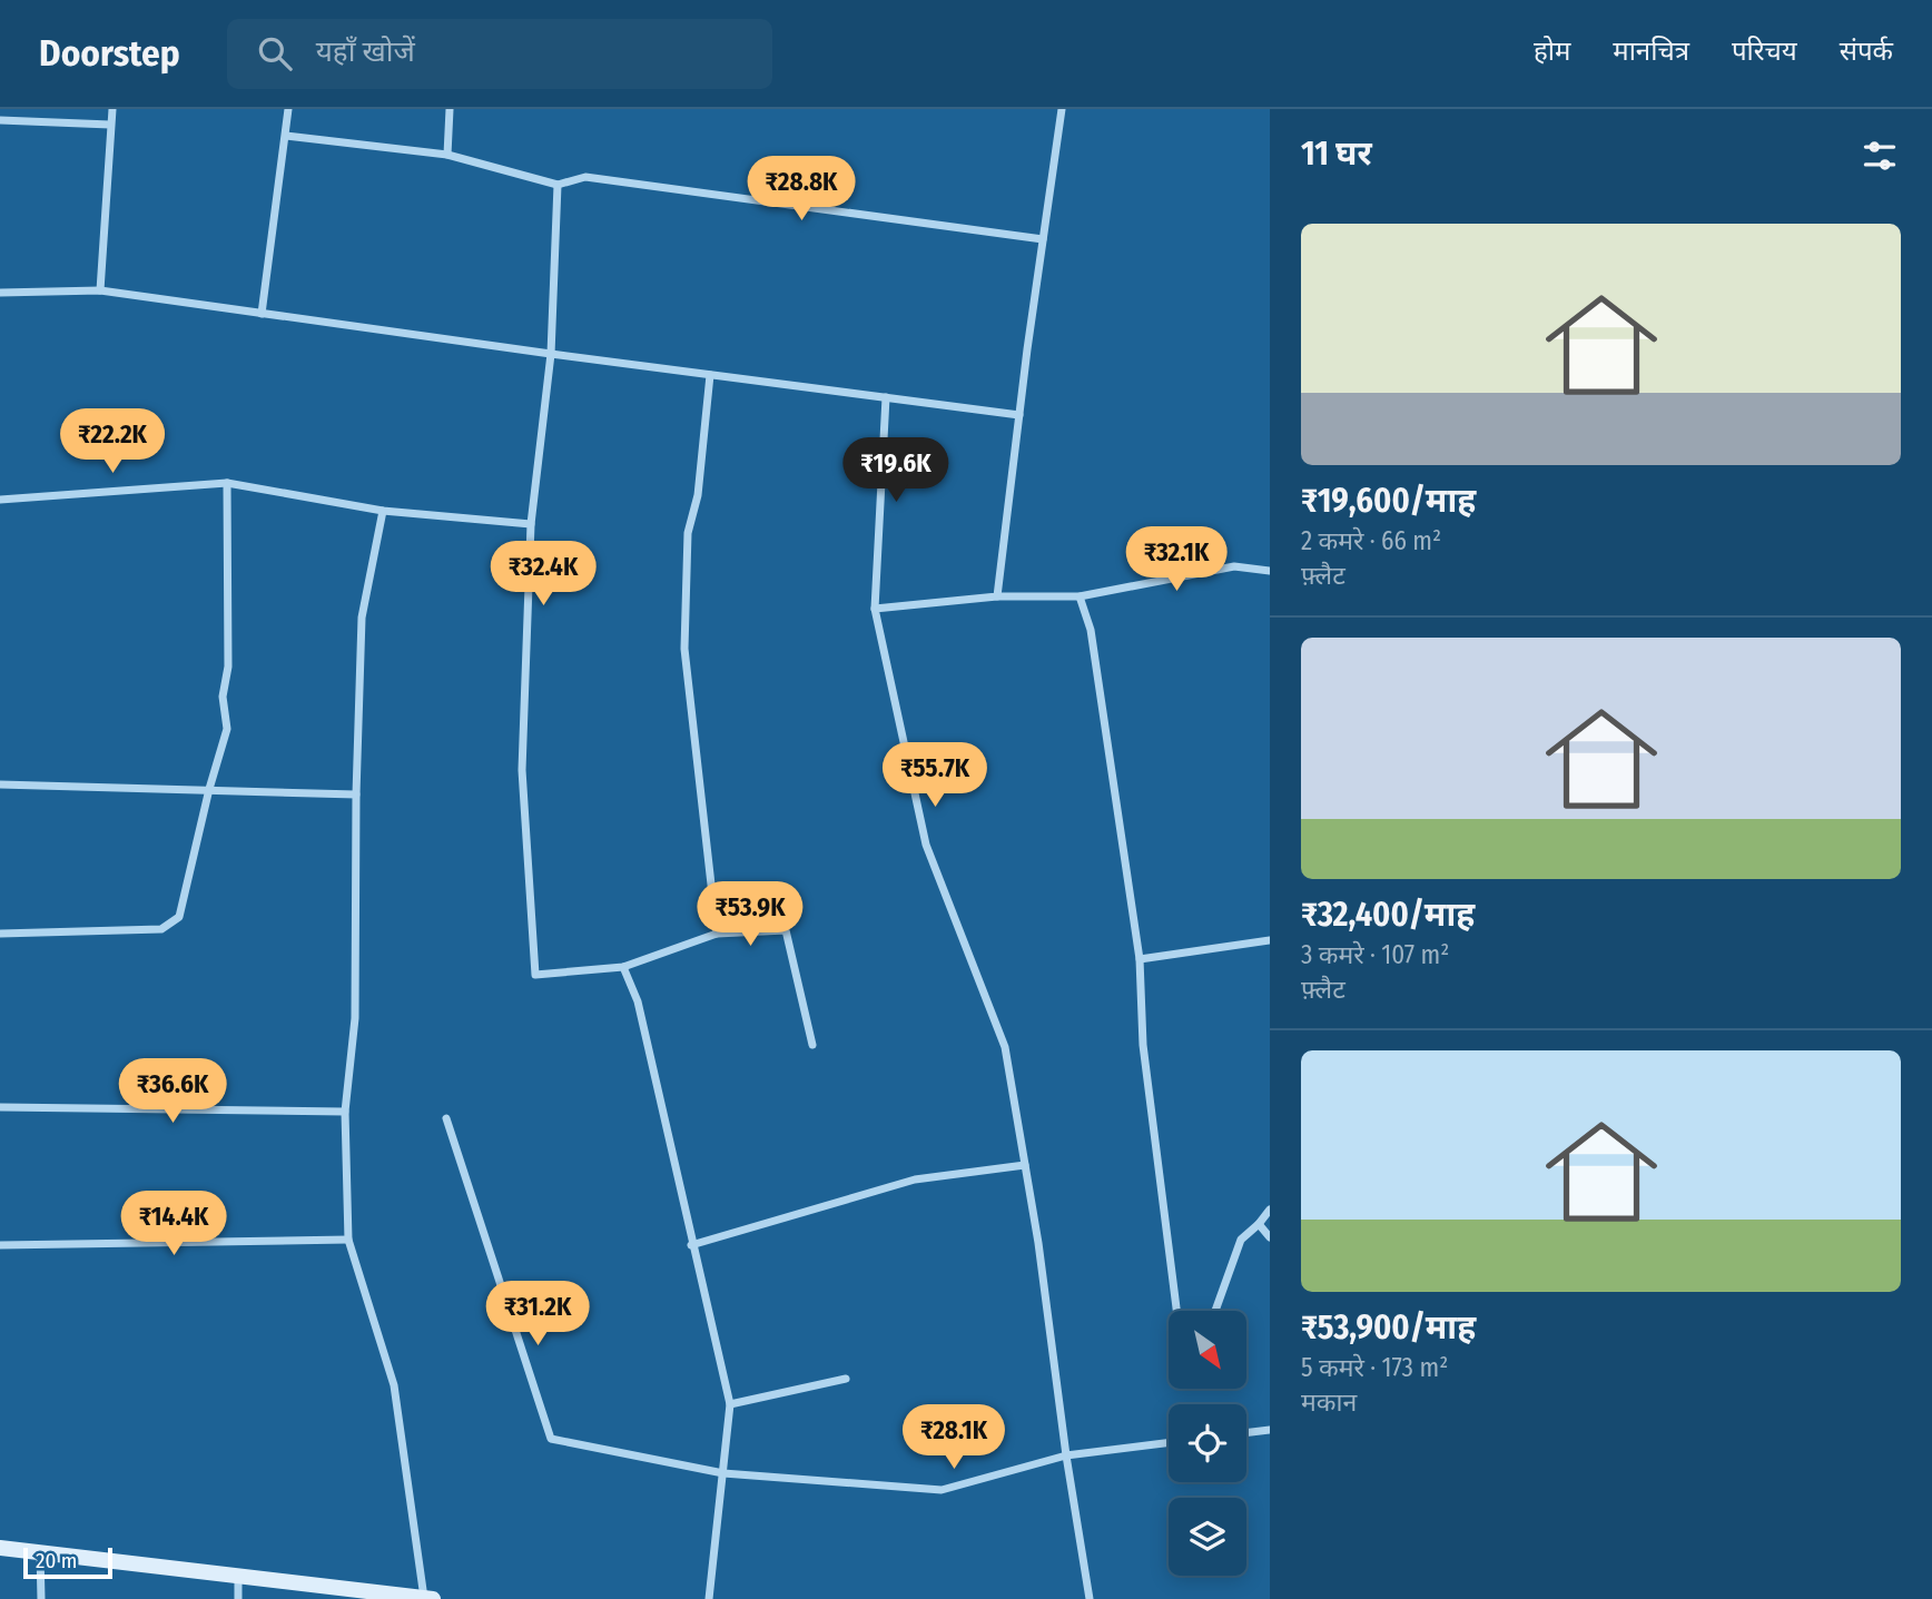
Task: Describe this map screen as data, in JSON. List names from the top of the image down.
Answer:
{
  "scale_bar": "20 m",
  "north": "bottom right",
  "page": {
    "header": "Doorstep",
    "search": "यहाँ खोजें",
    "nav": [
      "होम",
      "मानचित्र",
      "परिचय",
      "संपर्क"
    ],
    "heading": "11 घर",
    "price": [
      "₹28.8K",
      "₹22.2K",
      "₹19.6K",
      "₹32.1K",
      "₹32.4K",
      "₹55.7K",
      "₹53.9K",
      "₹36.6K",
      "₹14.4K",
      "₹31.2K",
      "₹28.1K"
    ],
    "list": [
      {
        "name": "₹19,600/माह",
        "note": "2 कमरे · 66 m² · फ़्लैट"
      },
      {
        "name": "₹32,400/माह",
        "note": "3 कमरे · 107 m² · फ़्लैट"
      },
      {
        "name": "₹53,900/माह",
        "note": "5 कमरे · 173 m² · मकान"
      }
    ],
    "scale": "20 m"
  }
}
